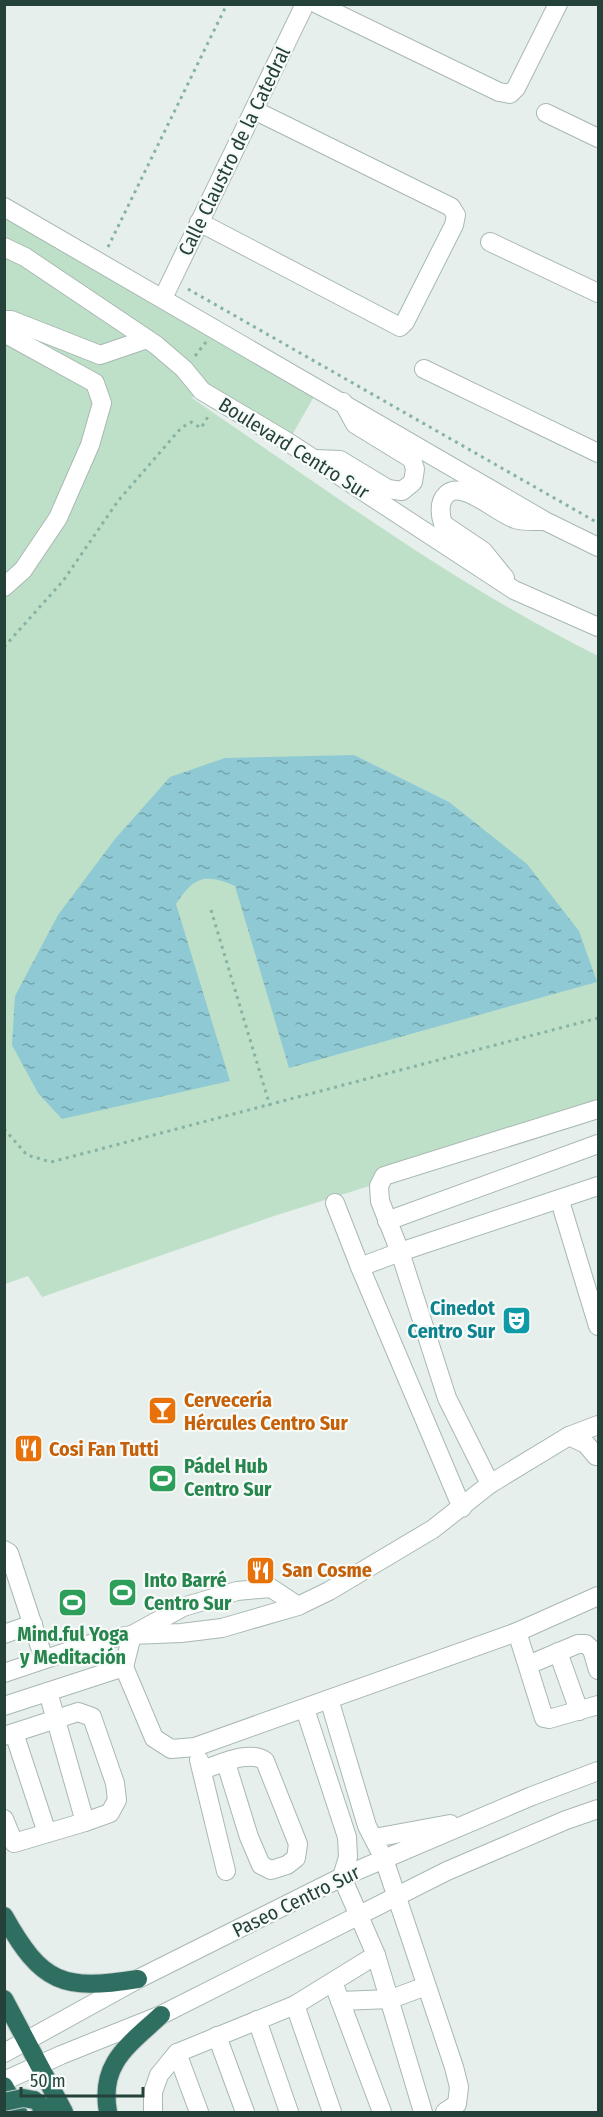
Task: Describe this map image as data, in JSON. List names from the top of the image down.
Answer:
{
  "streets": {
    "street": ["Calle Claustro de la Catedral", "Boulevard Centro Sur", "Paseo Centro Sur"]
  },
  "places": {
    "theatre": ["Cinedot Centro Sur"],
    "bar": ["Cervecería Hércules Centro Sur"],
    "restaurant": ["Cosi Fan Tutti", "San Cosme"],
    "sports": ["Pádel Hub Centro Sur", "Into Barré Centro Sur", "Mind.ful Yoga y Meditación"]
  },
  "scale_bar": "50 m"
}
